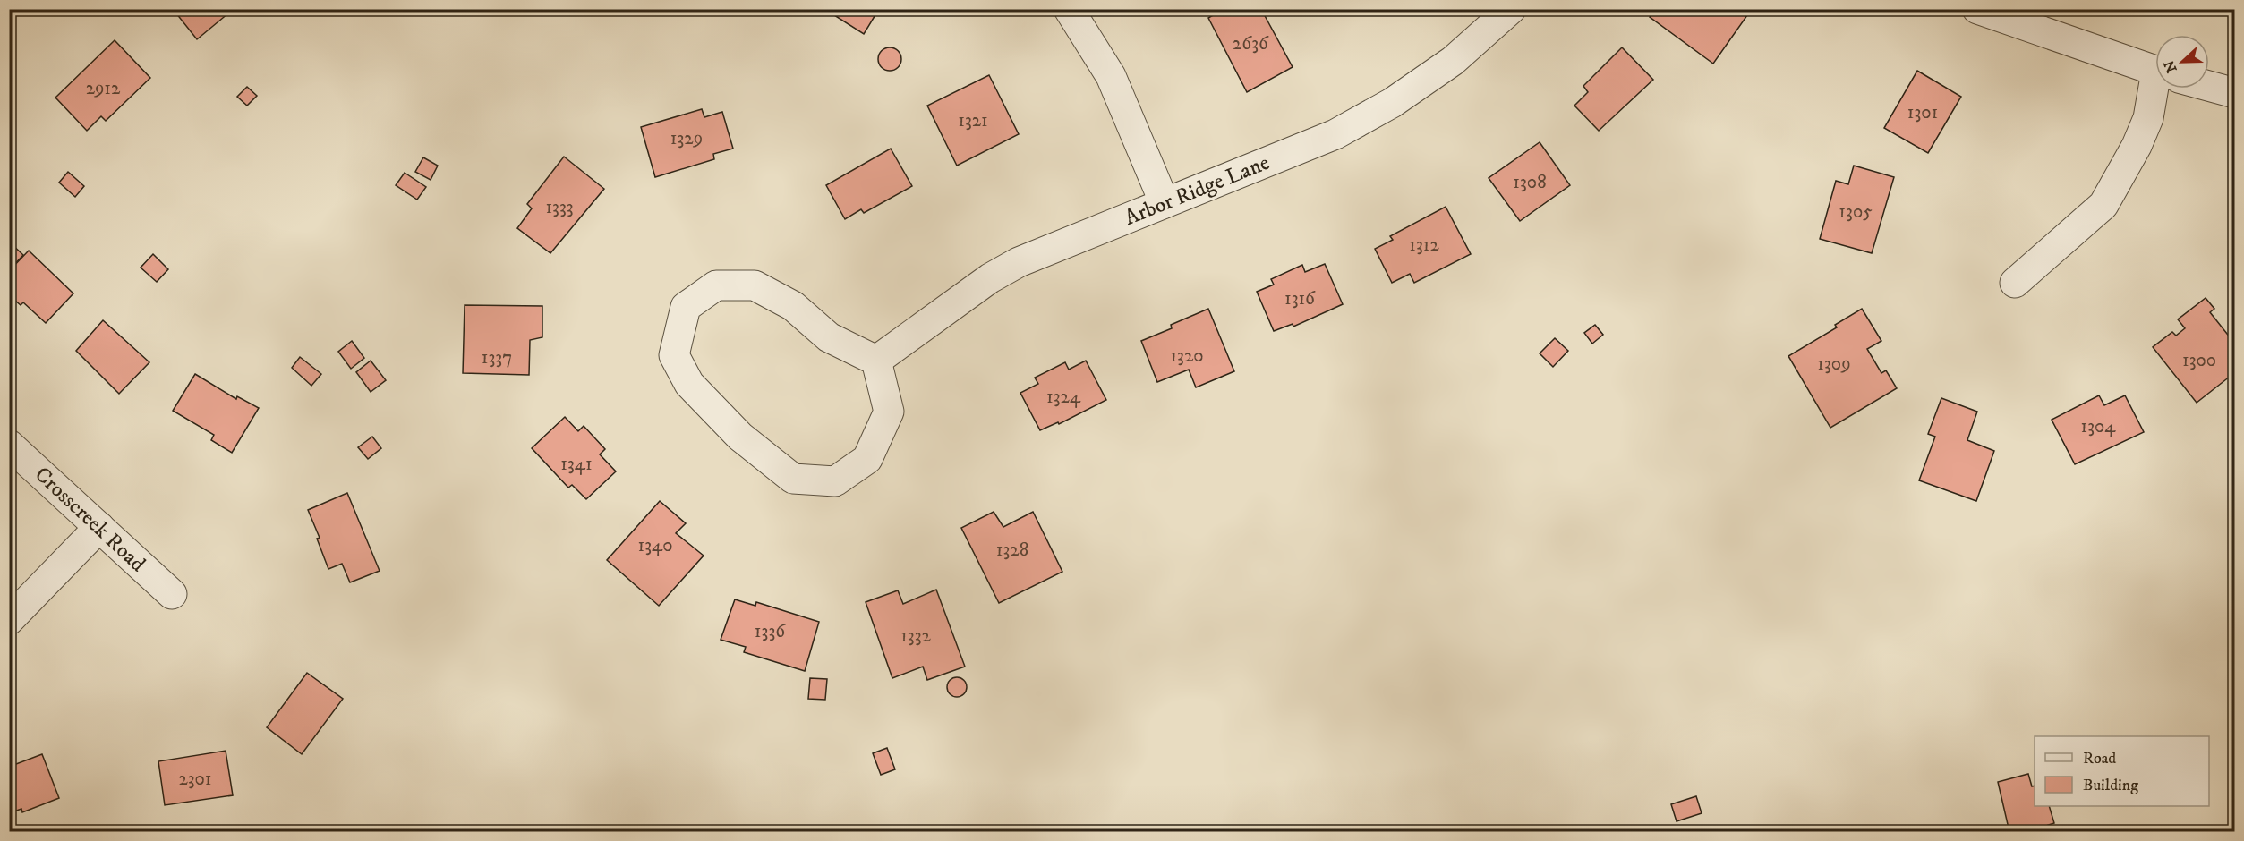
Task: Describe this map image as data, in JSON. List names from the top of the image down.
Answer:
{
  "streets": {
    "street": ["Arbor Ridge Lane", "Crosscreek Road"]
  },
  "house_numbers": [
    "2636",
    "2912",
    "1301",
    "1321",
    "1329",
    "1308",
    "1333",
    "1305",
    "1312",
    "1316",
    "1320",
    "1337",
    "1300",
    "1309",
    "1324",
    "1304",
    "1341",
    "1340",
    "1328",
    "1336",
    "1332",
    "2301"
  ],
  "legend": ["Road", "Building"],
  "north": "left"
}
